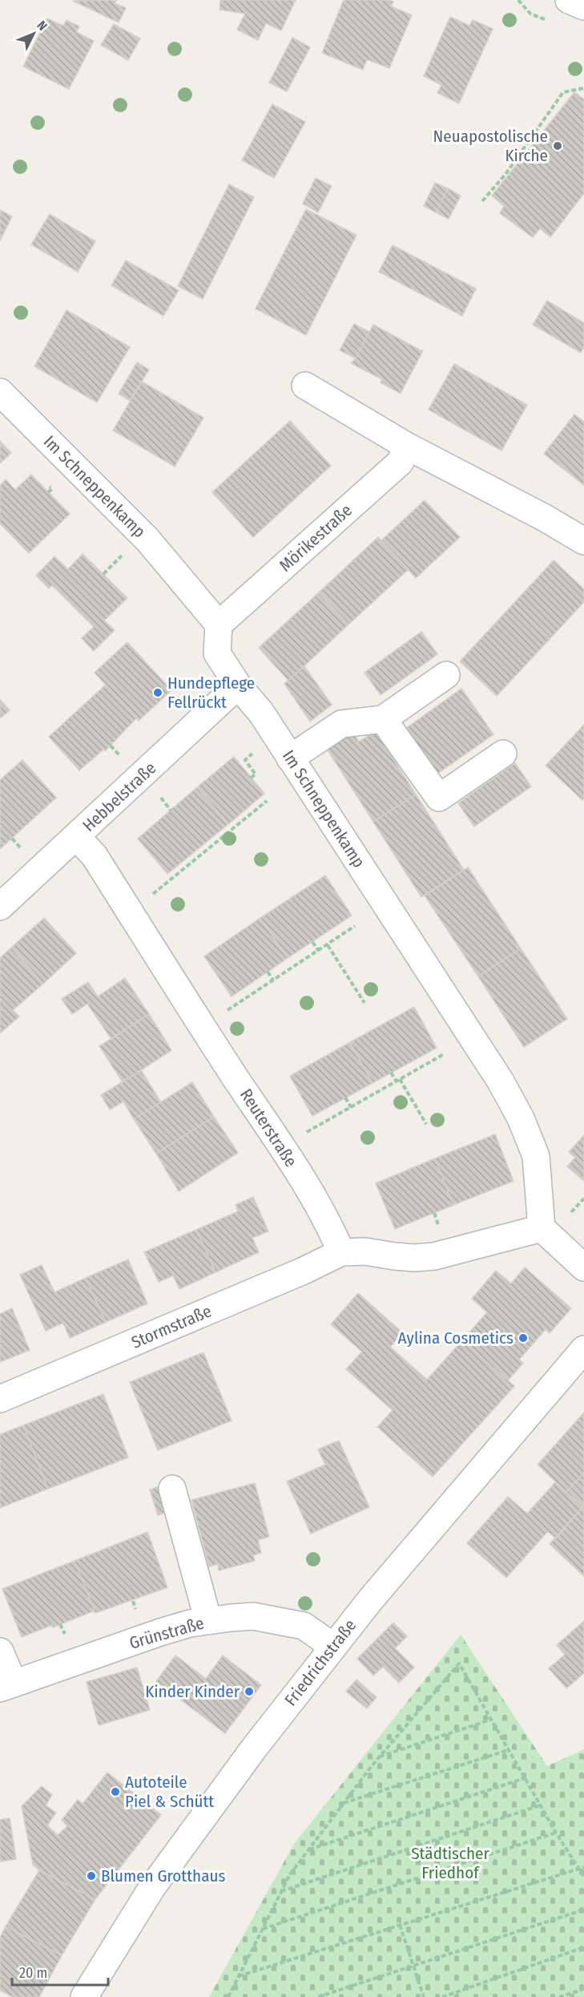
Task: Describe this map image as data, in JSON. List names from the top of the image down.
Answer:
{
  "streets": {
    "street": [
      "Im Schneppenkamp",
      "Mörikestraße",
      "Hebbelstraße",
      "Reuterstraße",
      "Stormstraße",
      "Grünstraße",
      "Friedrichstraße"
    ]
  },
  "crossings": [
    ["Im Schneppenkamp", "Mörikestraße"],
    ["Im Schneppenkamp", "Hebbelstraße"],
    ["Hebbelstraße", "Reuterstraße"],
    ["Reuterstraße", "Stormstraße"],
    ["Grünstraße", "Friedrichstraße"]
  ],
  "parks": ["Städtischer Friedhof"],
  "places": [
    "Neuapostolische Kirche",
    "Hundepflege Fellrückt",
    "Aylina Cosmetics",
    "Kinder Kinder",
    "Autoteile Piel & Schütt",
    "Blumen Grotthaus"
  ],
  "scale_bar": "20 m",
  "north": "top right"
}
